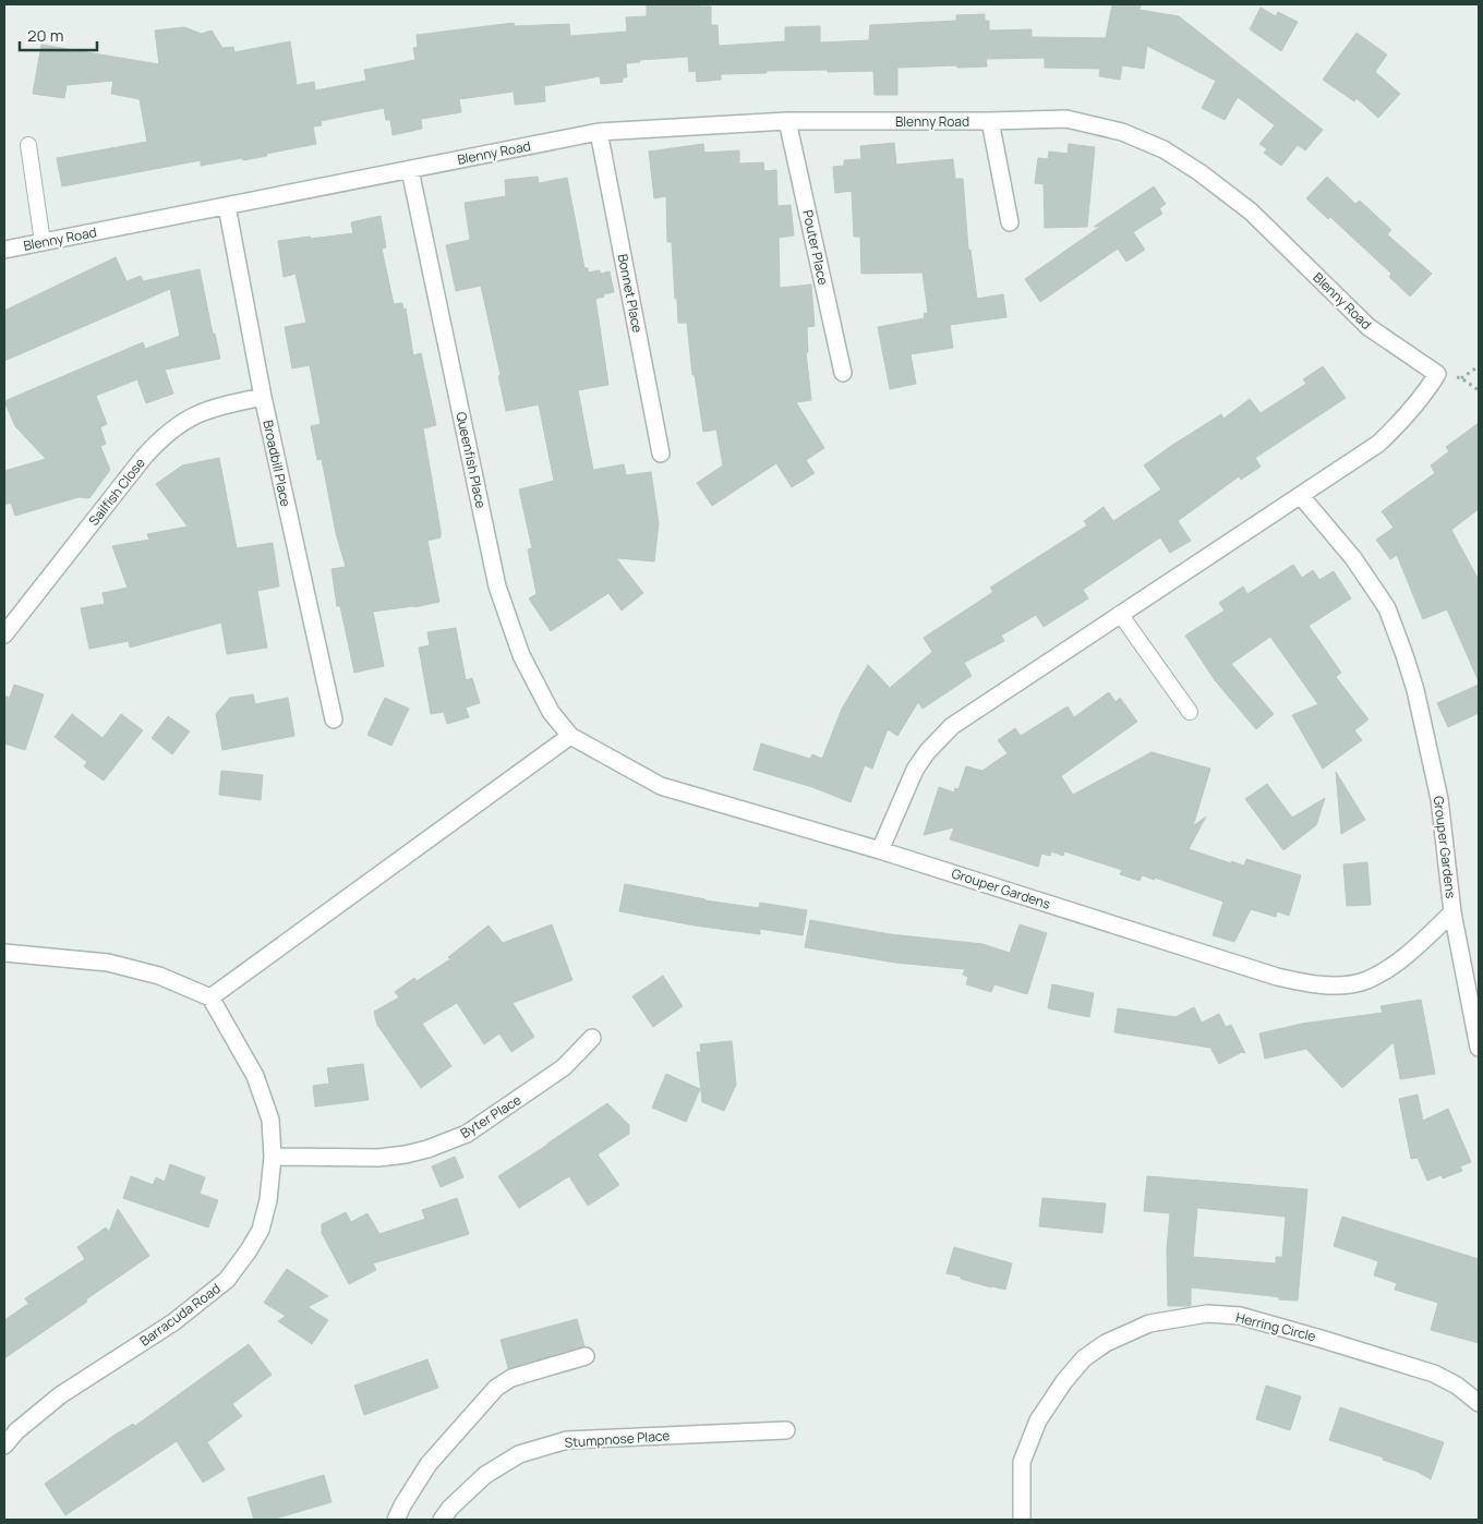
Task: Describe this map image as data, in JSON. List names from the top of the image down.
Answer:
{
  "streets": {
    "street": [
      "Blenny Road",
      "Pouter Place",
      "Bonnet Place",
      "Queenfish Place",
      "Broadbill Place",
      "Sailfish Close",
      "Grouper Gardens",
      "Byter Place",
      "Barracuda Road",
      "Herring Circle",
      "Stumpnose Place"
    ]
  },
  "crossings": [
    ["Blenny Road", "Pouter Place"],
    ["Blenny Road", "Bonnet Place"],
    ["Blenny Road", "Queenfish Place"],
    ["Blenny Road", "Broadbill Place"],
    ["Blenny Road", "Grouper Gardens"],
    ["Queenfish Place", "Grouper Gardens"],
    ["Broadbill Place", "Sailfish Close"],
    ["Byter Place", "Barracuda Road"]
  ],
  "scale_bar": "20 m"
}
